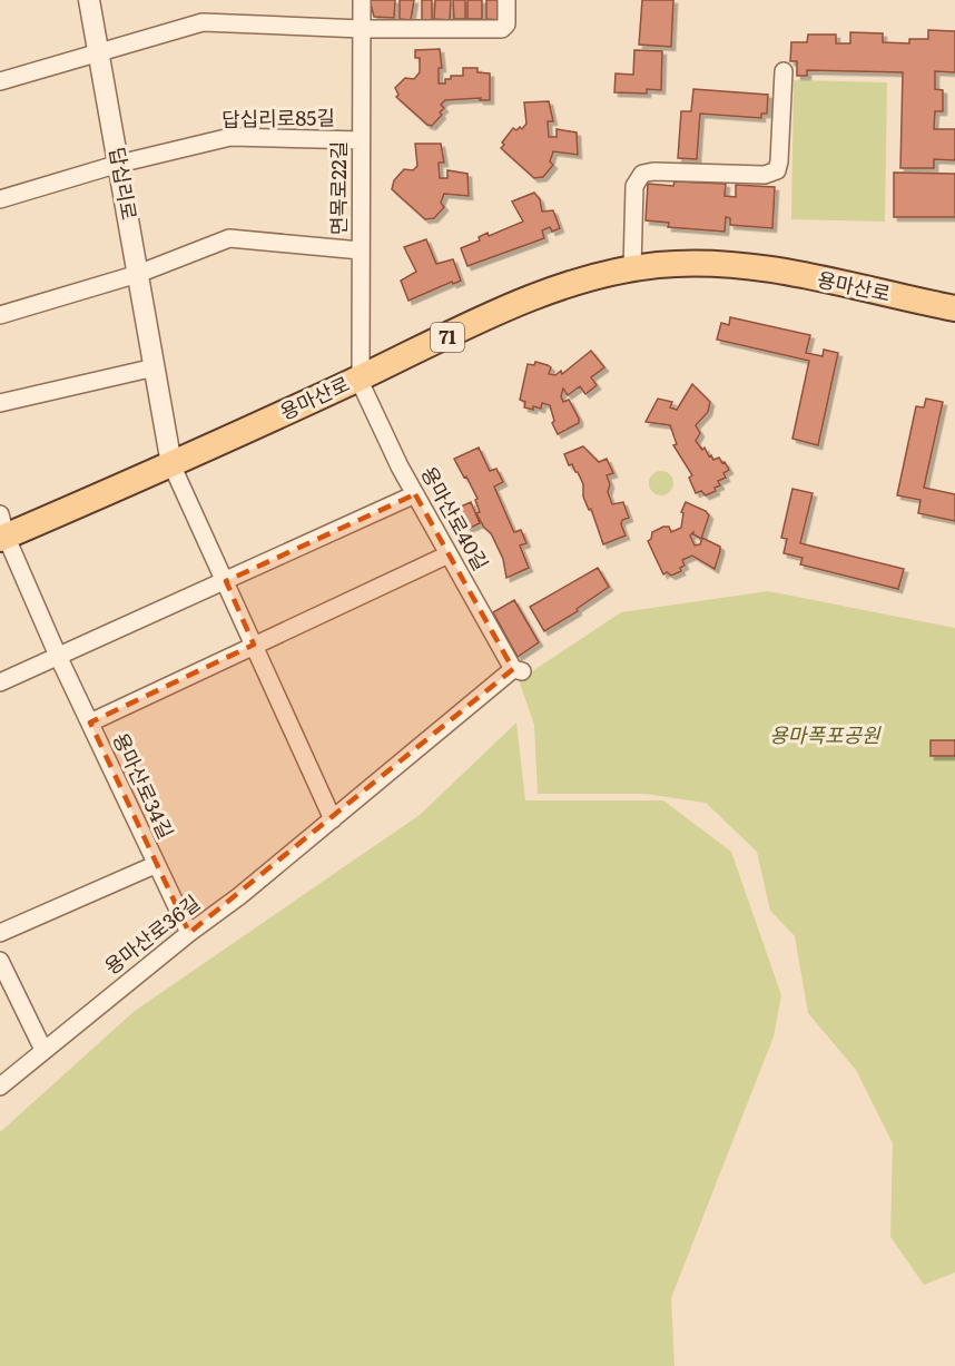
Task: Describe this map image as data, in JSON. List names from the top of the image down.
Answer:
{
  "streets": {
    "main road": ["용마산로", "71"],
    "street": [
      "답십리로85길",
      "답십리로",
      "면목로22길",
      "용마산로40길",
      "용마산로34길",
      "용마산로36길"
    ]
  },
  "crossings": [
    ["답십리로85길", "답십리로"],
    ["답십리로85길", "면목로22길"],
    ["답십리로", "용마산로"],
    ["면목로22길", "용마산로"],
    ["면목로22길", "용마산로40길"],
    ["용마산로", "용마산로40길"],
    ["용마산로", "용마산로34길"],
    ["용마산로40길", "용마산로36길"],
    ["용마산로34길", "용마산로36길"]
  ],
  "parks": ["용마폭포공원"]
}
